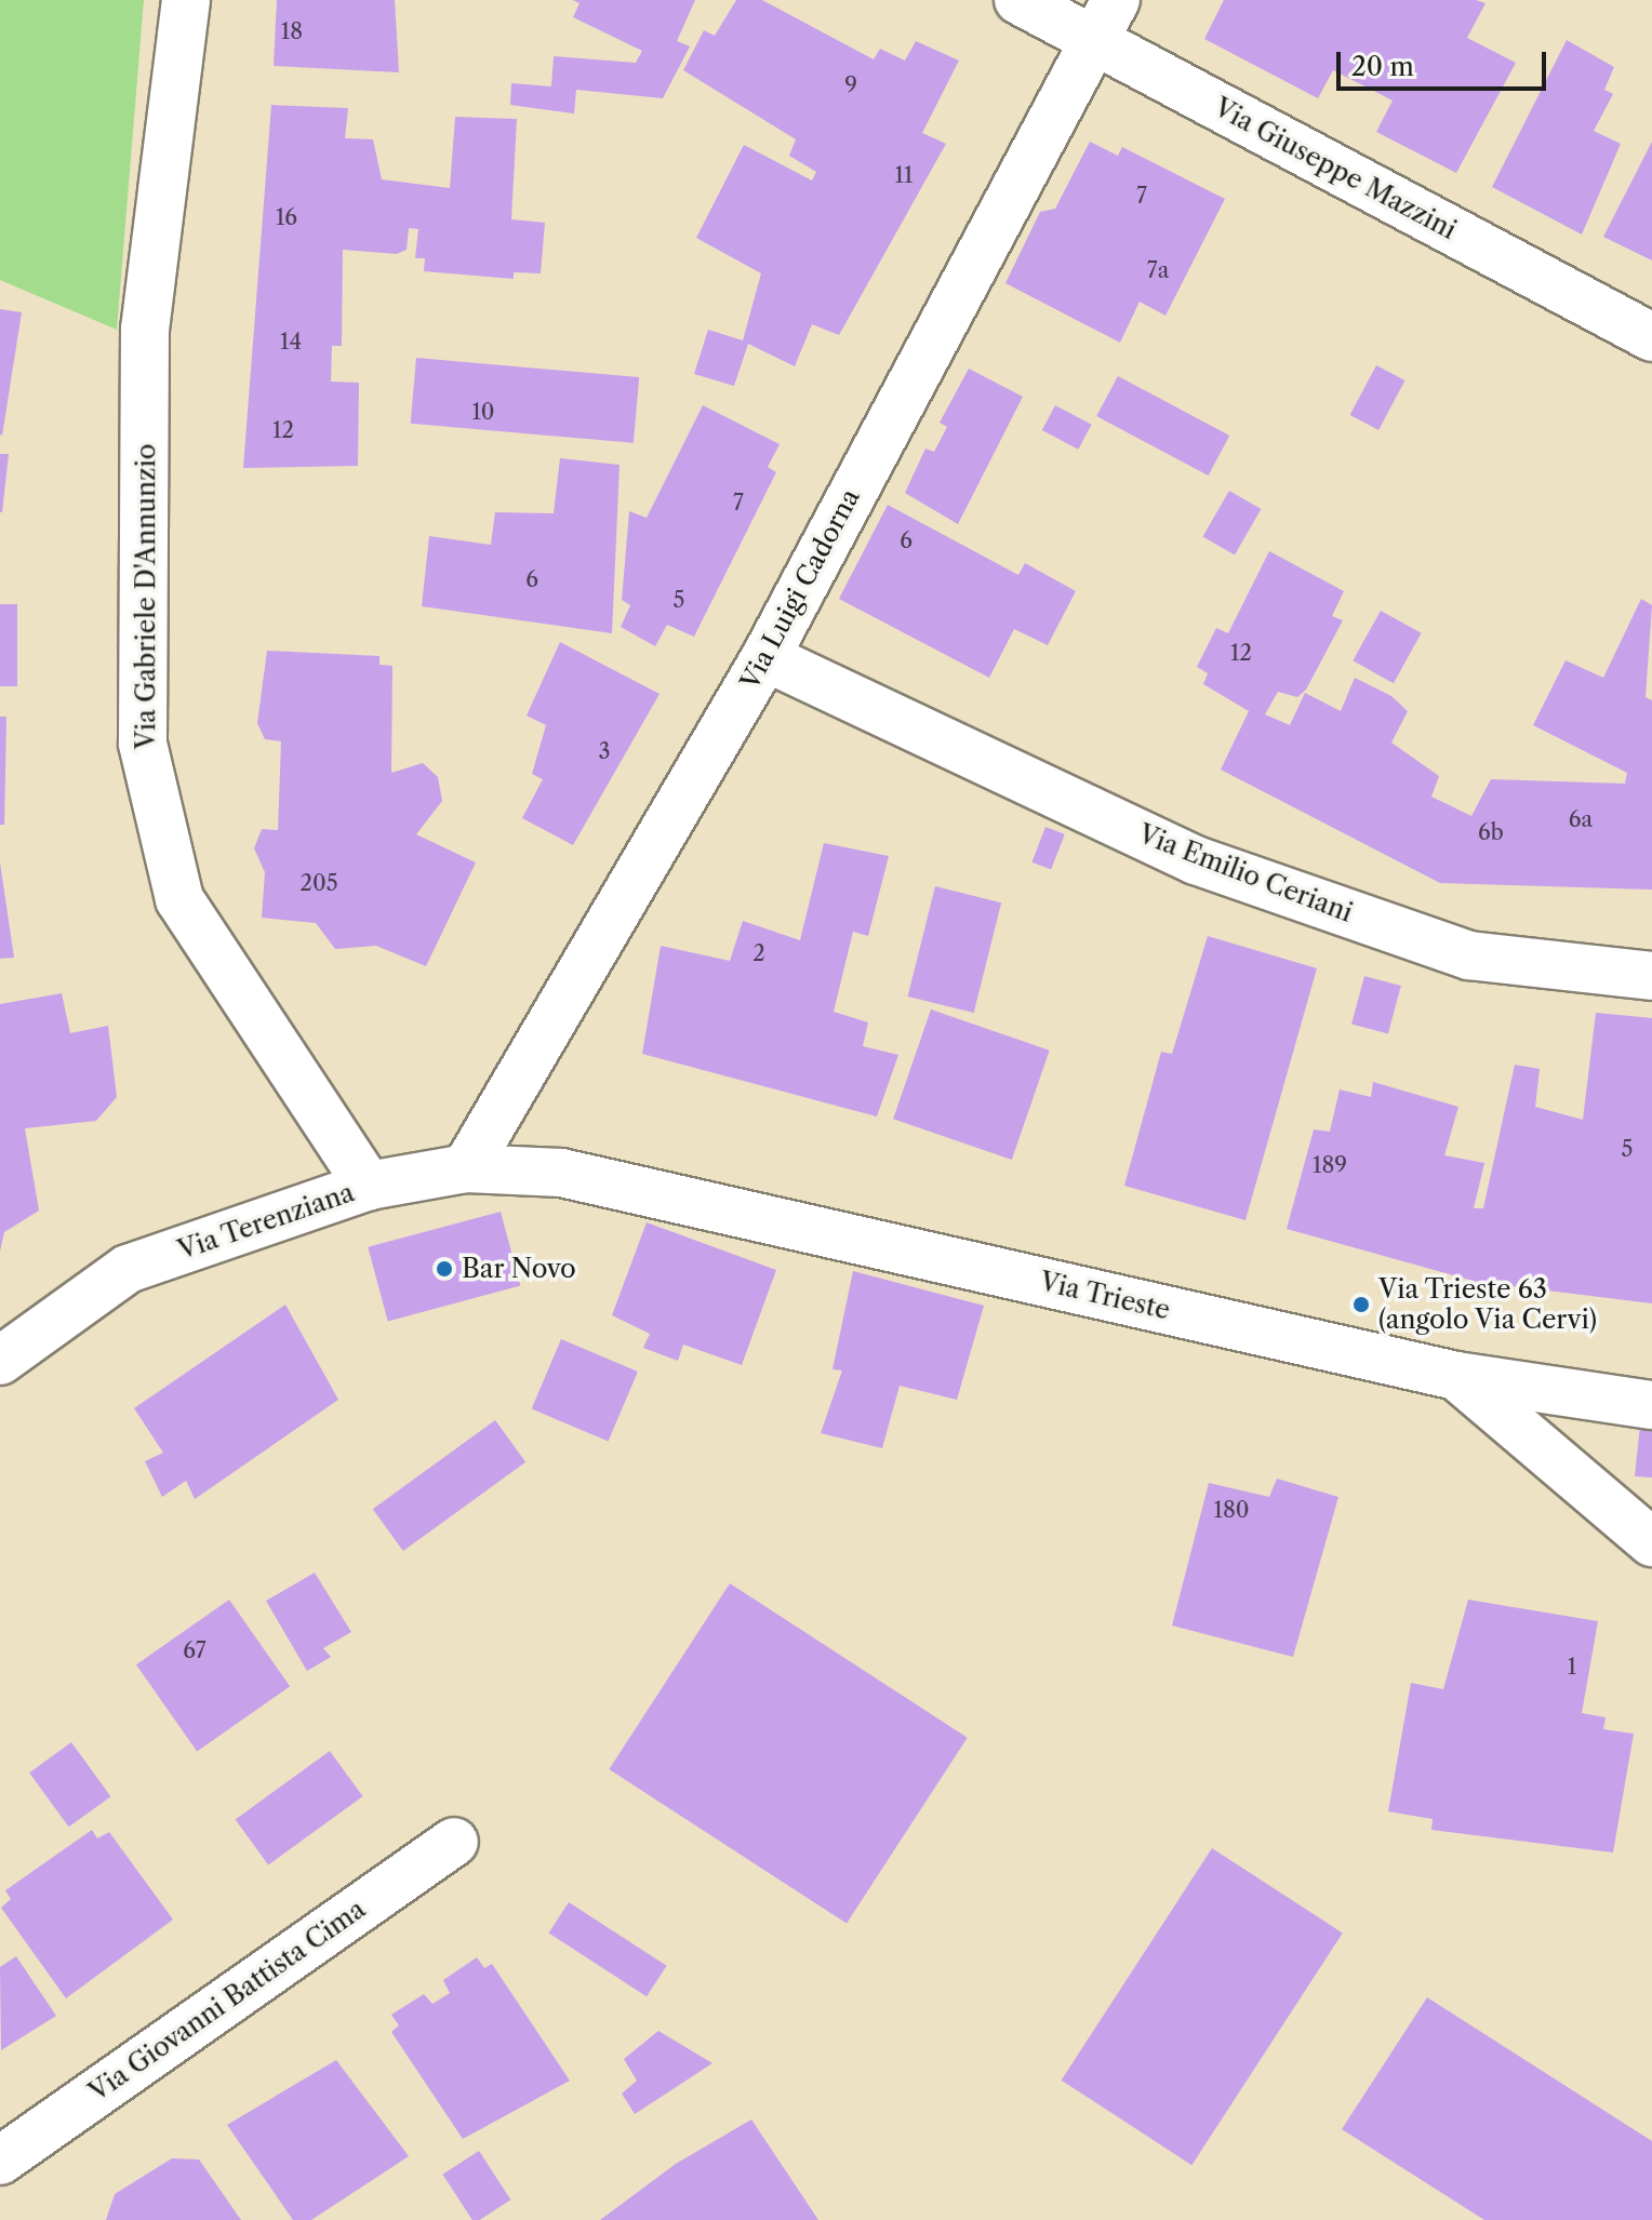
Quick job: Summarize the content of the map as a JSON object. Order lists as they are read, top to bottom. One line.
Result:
{"streets":{"street":["Via Giuseppe Mazzini","Via Luigi Cadorna","Via Gabriele D'Annunzio","Via Emilio Ceriani","Via Terenziana","Via Trieste","Via Giovanni Battista Cima"]},"crossings":[["Via Giuseppe Mazzini","Via Luigi Cadorna"],["Via Luigi Cadorna","Via Emilio Ceriani"],["Via Luigi Cadorna","Via Terenziana"],["Via Gabriele D'Annunzio","Via Terenziana"],["Via Terenziana","Via Trieste"]],"places":["Bar Novo","Via Trieste 63 (angolo Via Cervi)"],"house_numbers":["18","9","11","7","16","7a","14","10","12","7","6","6","5","12","3","6a","6b","205","2","5","189","180","67","1"],"scale_bar":"20 m"}
